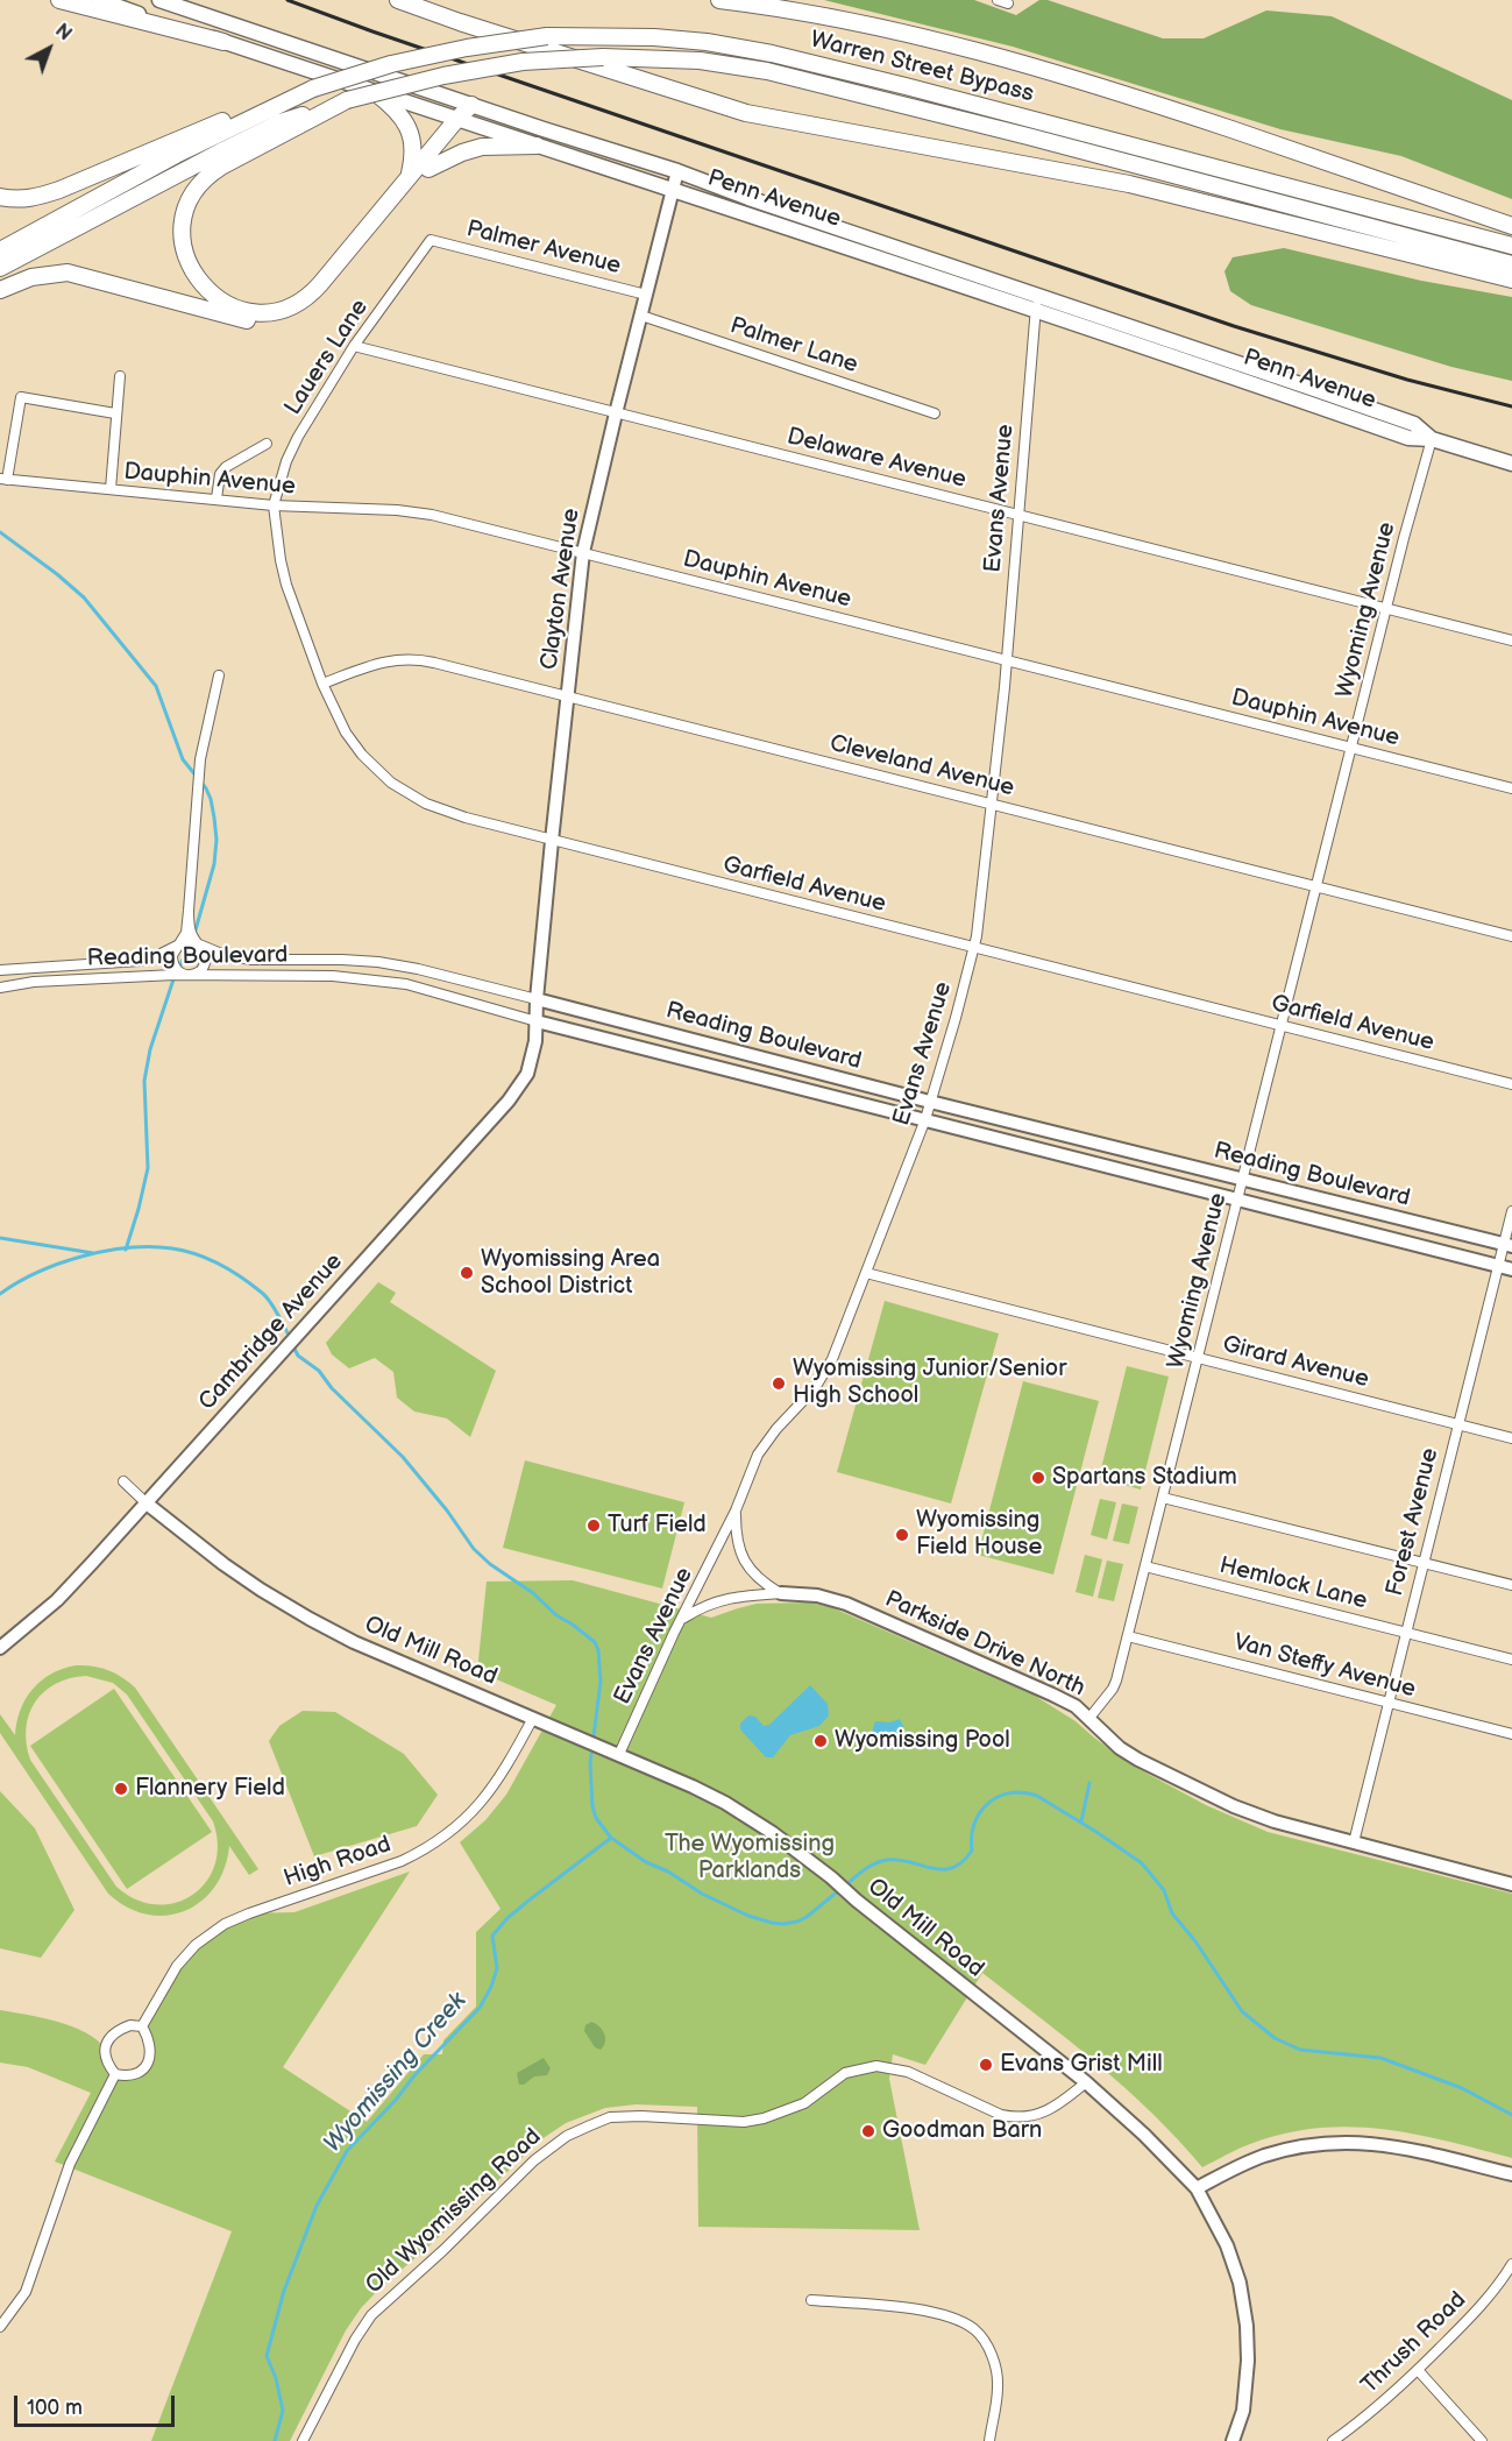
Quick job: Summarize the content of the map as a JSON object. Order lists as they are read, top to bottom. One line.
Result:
{"streets":{"highway":["Warren Street Bypass"],"main road":["Penn Avenue"],"street":["Palmer Avenue","Palmer Lane","Lauers Lane","Delaware Avenue","Dauphin Avenue","Evans Avenue","Clayton Avenue","Wyoming Avenue","Cleveland Avenue","Garfield Avenue","Reading Boulevard","Cambridge Avenue","Girard Avenue","Forest Avenue","Hemlock Lane","Parkside Drive North","Old Mill Road","Van Steffy Avenue","High Road","Old Wyomissing Road","Thrush Road"]},"crossings":[["Penn Avenue","Evans Avenue"],["Penn Avenue","Clayton Avenue"],["Penn Avenue","Wyoming Avenue"],["Palmer Avenue","Lauers Lane"],["Palmer Avenue","Clayton Avenue"],["Palmer Lane","Clayton Avenue"],["Lauers Lane","Delaware Avenue"],["Lauers Lane","Dauphin Avenue"],["Lauers Lane","Garfield Avenue"],["Delaware Avenue","Evans Avenue"],["Delaware Avenue","Clayton Avenue"],["Delaware Avenue","Wyoming Avenue"],["Dauphin Avenue","Evans Avenue"],["Dauphin Avenue","Clayton Avenue"],["Dauphin Avenue","Wyoming Avenue"],["Dauphin Avenue","Garfield Avenue"],["Evans Avenue","Cleveland Avenue"],["Evans Avenue","Garfield Avenue"],["Evans Avenue","Reading Boulevard"],["Evans Avenue","Girard Avenue"],["Evans Avenue","Parkside Drive North"],["Evans Avenue","Old Mill Road"],["Clayton Avenue","Cleveland Avenue"],["Clayton Avenue","Garfield Avenue"],["Clayton Avenue","Reading Boulevard"],["Clayton Avenue","Cambridge Avenue"],["Wyoming Avenue","Cleveland Avenue"],["Wyoming Avenue","Garfield Avenue"],["Wyoming Avenue","Reading Boulevard"],["Wyoming Avenue","Girard Avenue"],["Wyoming Avenue","Hemlock Lane"],["Wyoming Avenue","Parkside Drive North"],["Wyoming Avenue","Van Steffy Avenue"],["Cleveland Avenue","Garfield Avenue"],["Reading Boulevard","Cambridge Avenue"],["Reading Boulevard","Forest Avenue"],["Cambridge Avenue","Old Mill Road"],["Girard Avenue","Forest Avenue"],["Forest Avenue","Hemlock Lane"],["Forest Avenue","Parkside Drive North"],["Forest Avenue","Van Steffy Avenue"],["Old Mill Road","High Road"],["Old Mill Road","Old Wyomissing Road"]],"water":["Wyomissing Creek"],"parks":["The Wyomissing Parklands"],"places":["Wyomissing Area School District","Wyomissing Junior/Senior High School","Spartans Stadium","Turf Field","Wyomissing Field House","Wyomissing Pool","Flannery Field","Evans Grist Mill","Goodman Barn"],"scale_bar":"100 m","north":"top right"}
